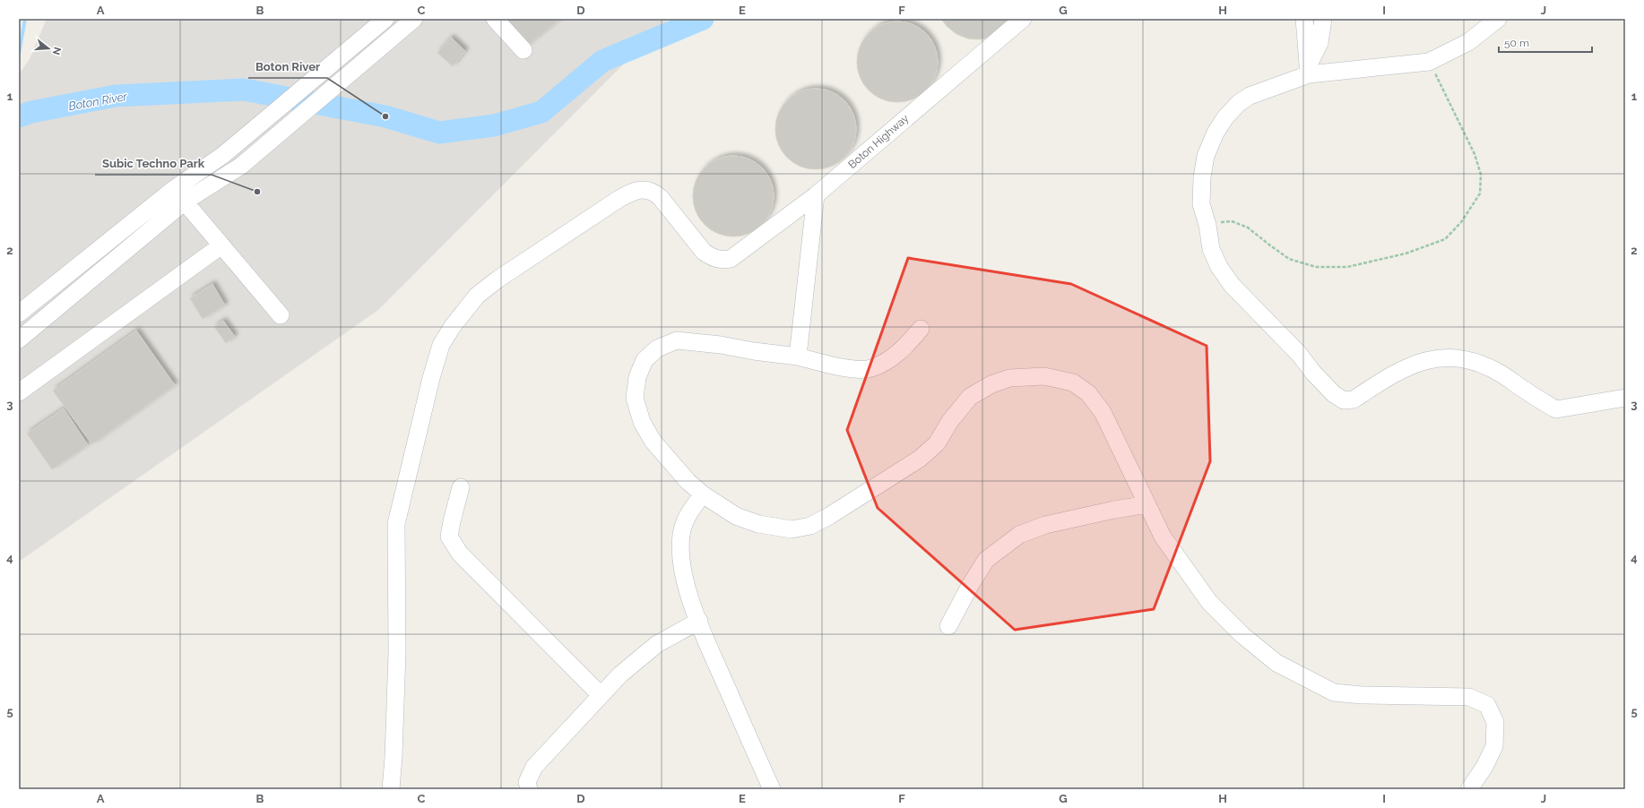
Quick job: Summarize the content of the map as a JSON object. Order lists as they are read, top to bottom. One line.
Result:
{"streets":{"street":["Boton Highway"]},"water":["Boton River"],"places":["Boton River","Subic Techno Park"],"scale_bar":"50 m","north":"right","grid":{"columns":["A","B","C","D","E","F","G","H","I","J"],"rows":["1","2","3","4","5"]}}
